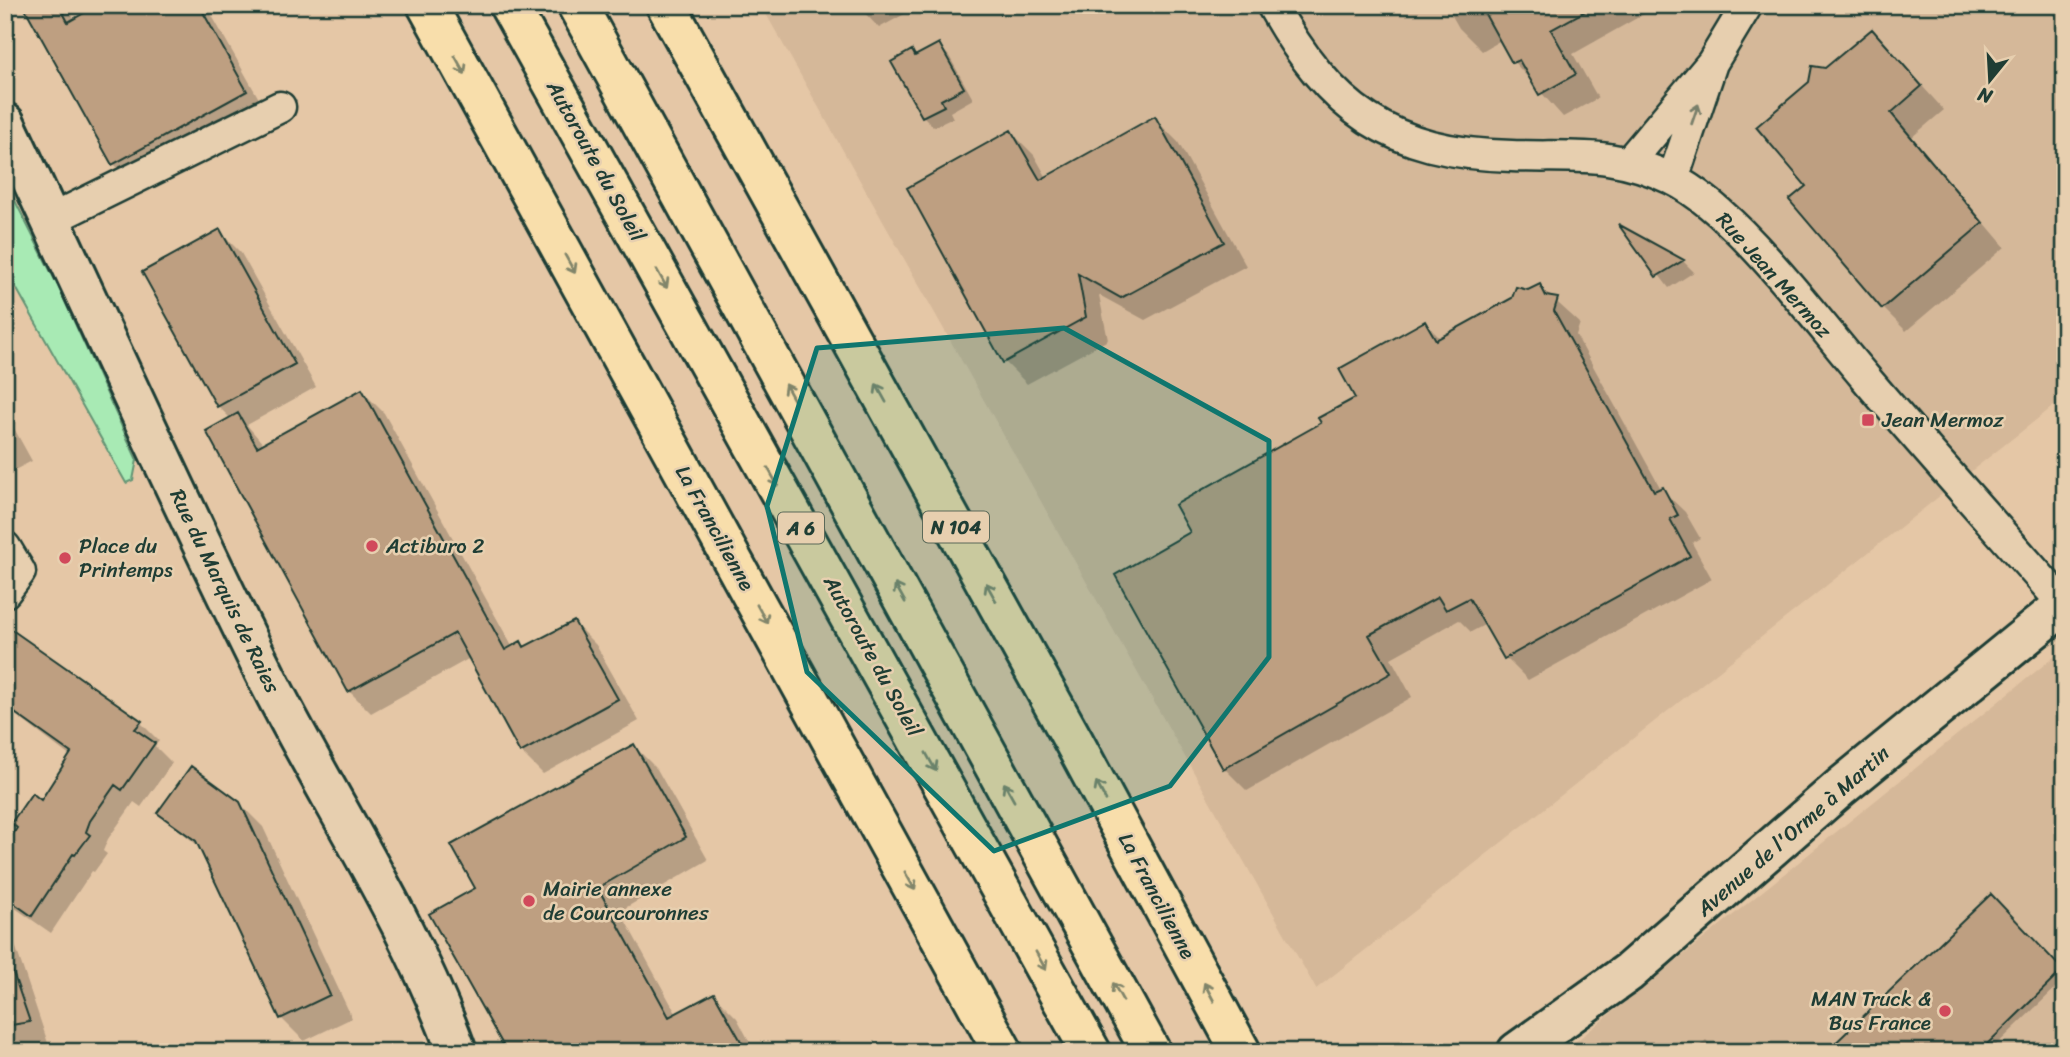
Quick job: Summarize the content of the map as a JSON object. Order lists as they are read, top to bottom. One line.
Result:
{"streets":{"highway":["Autoroute du Soleil","N 104","La Francilienne","A 6"],"main road":["Rue du Marquis de Raies","Avenue de l'Orme à Martin"],"street":["Rue Jean Mermoz"]},"crossings":[["Rue Jean Mermoz","Avenue de l'Orme à Martin"]],"places":{"transit":["Jean Mermoz"],"other":["Actiburo 2","Place du Printemps","Mairie annexe de Courcouronnes","MAN Truck & Bus France"]},"north":"bottom"}
